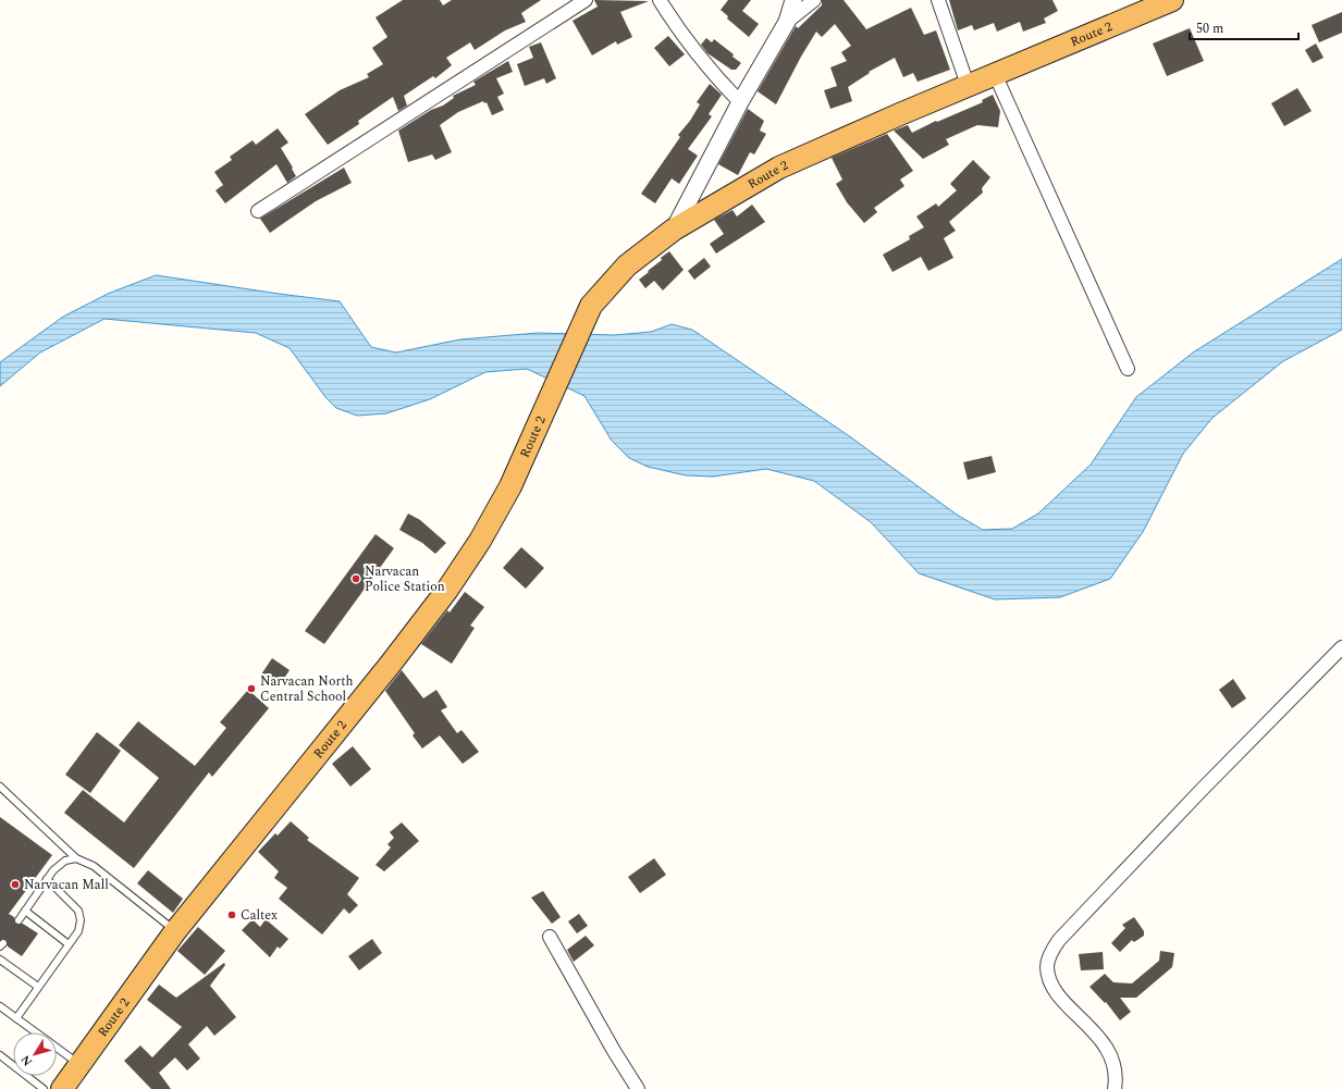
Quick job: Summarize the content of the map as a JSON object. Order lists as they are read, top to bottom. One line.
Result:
{"streets":{"highway":["Route 2"]},"places":["Narvacan Police Station","Narvacan North Central School","Narvacan Mall","Caltex"],"scale_bar":"50 m","north":"bottom left"}
